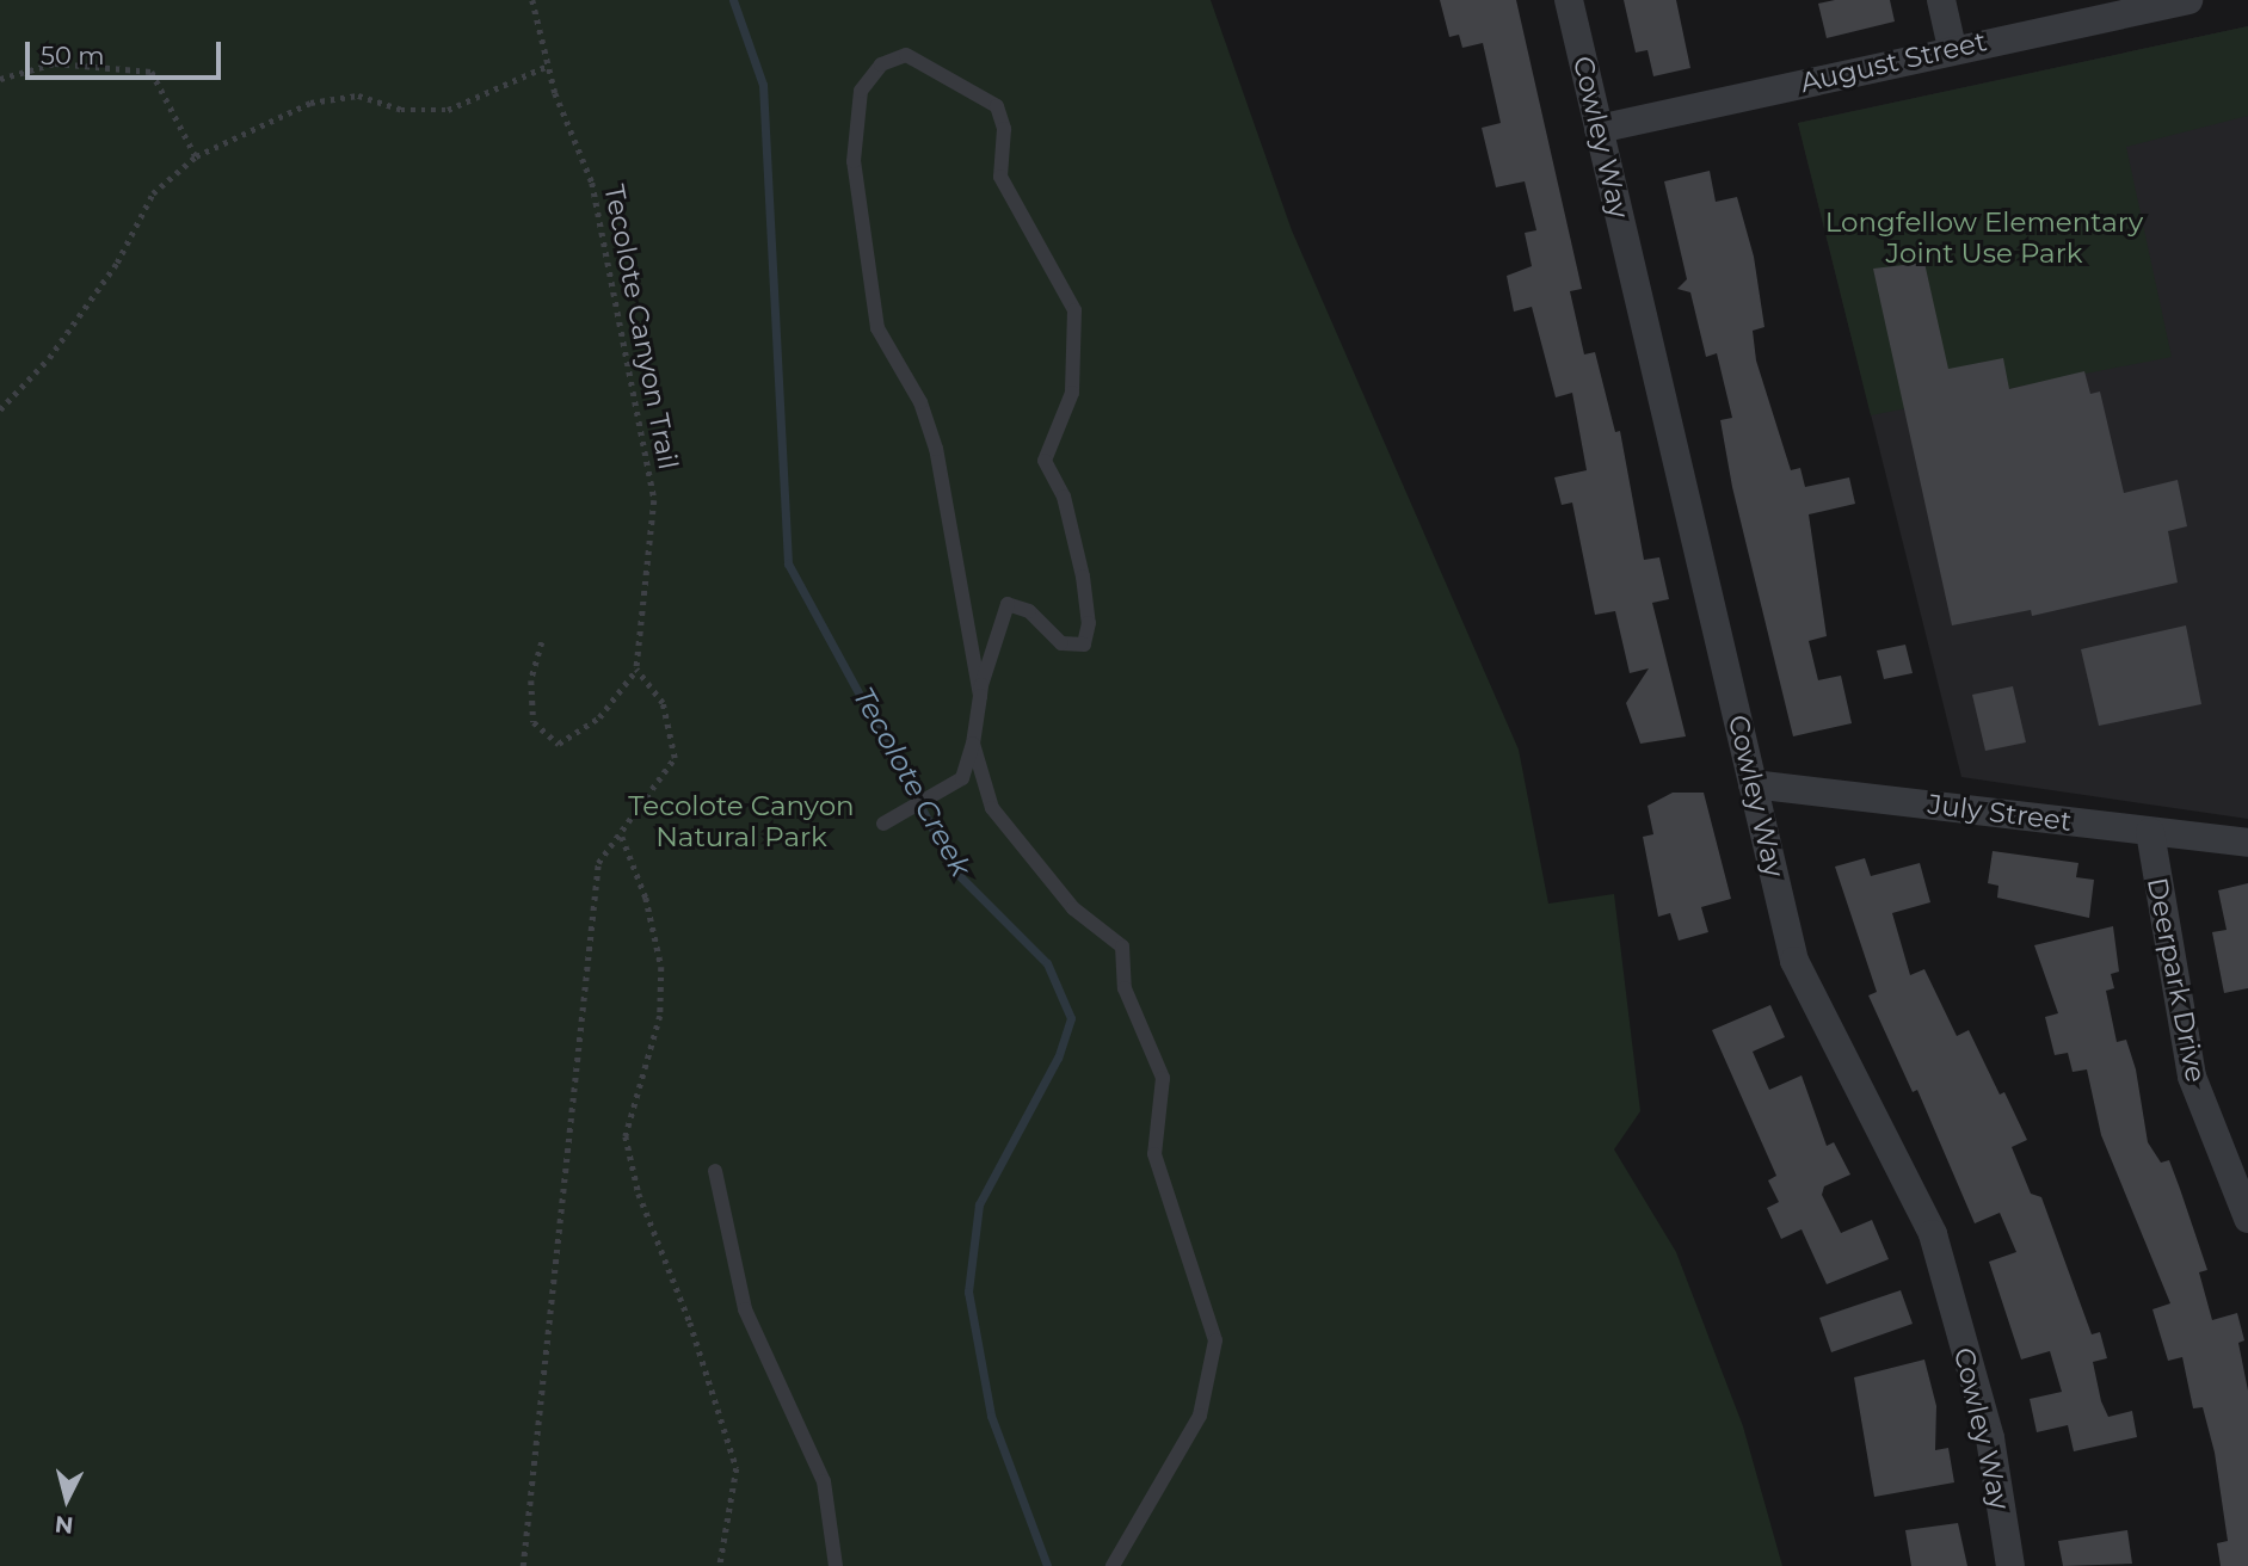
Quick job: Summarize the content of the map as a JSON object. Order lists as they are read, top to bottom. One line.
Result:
{"streets":{"street":["August Street","Cowley Way","July Street","Deerpark Drive"],"path":["Tecolote Canyon Trail"]},"crossings":[["August Street","Cowley Way"],["Cowley Way","July Street"],["July Street","Deerpark Drive"]],"water":["Tecolote Creek"],"parks":["Longfellow Elementary Joint Use Park","Tecolote Canyon Natural Park"],"scale_bar":"50 m","north":"bottom"}
